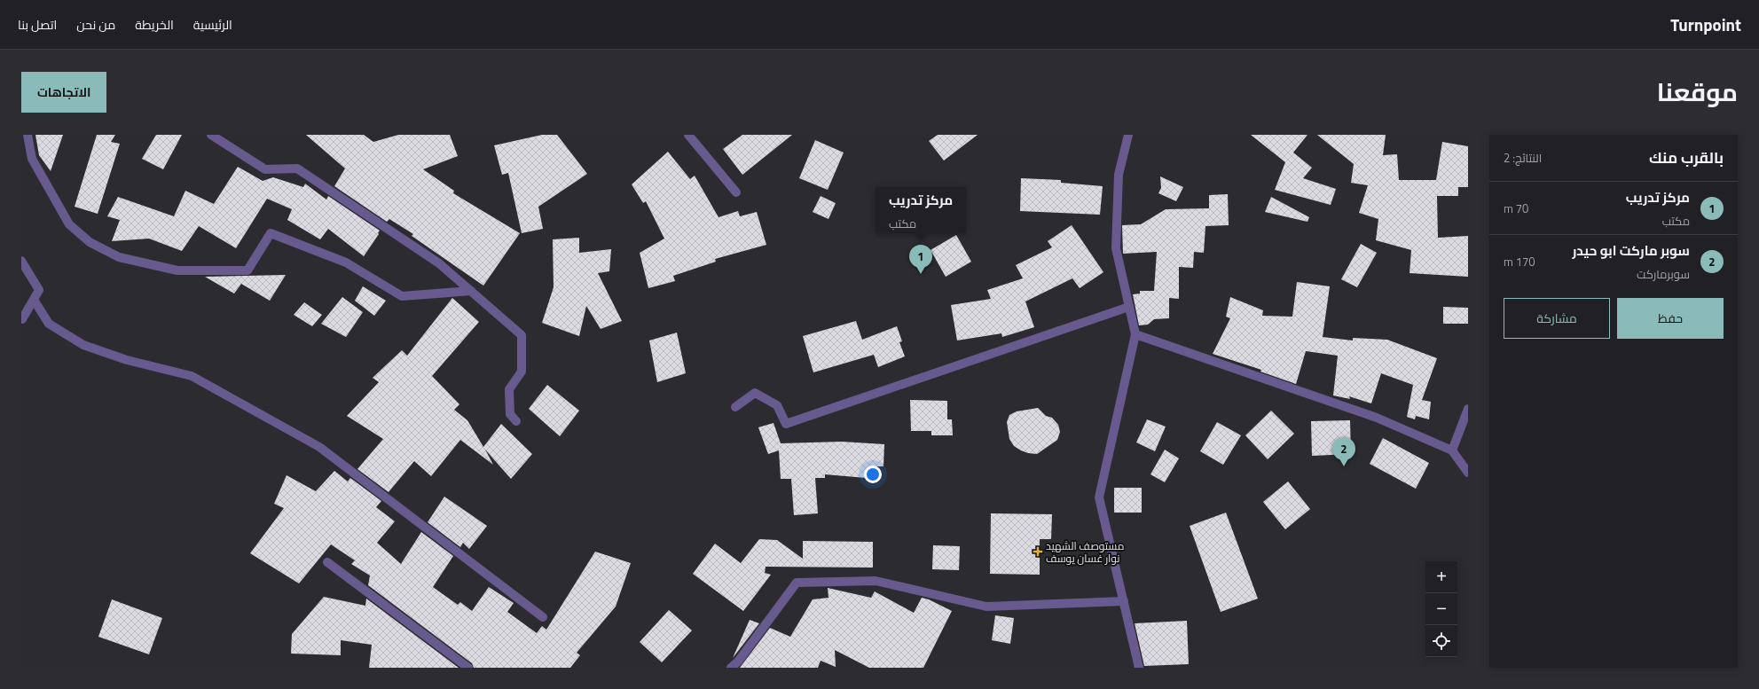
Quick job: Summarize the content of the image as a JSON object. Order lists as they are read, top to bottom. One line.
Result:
{"places":{"health":["مستوصف الشهيد نوار غسان يوسف"]},"page":{"header":"Turnpoint","nav":["الرئيسية","الخريطة","من نحن","اتصل بنا"],"title":"موقعنا","buttons":["الاتجاهات",["حفظ","مشاركة"]],"heading":["بالقرب منك","النتائج: 2"],"list":[{"mark":"1","name":"مركز تدريب","note":"مكتب","value":"70 m"},{"mark":"2","name":"سوبر ماركت ابو حيدر","note":"سوبرماركت","value":"170 m"}],"popup":["مركز تدريب","مكتب"],"pins":["1","2"],"map_buttons":["+","−"]}}
